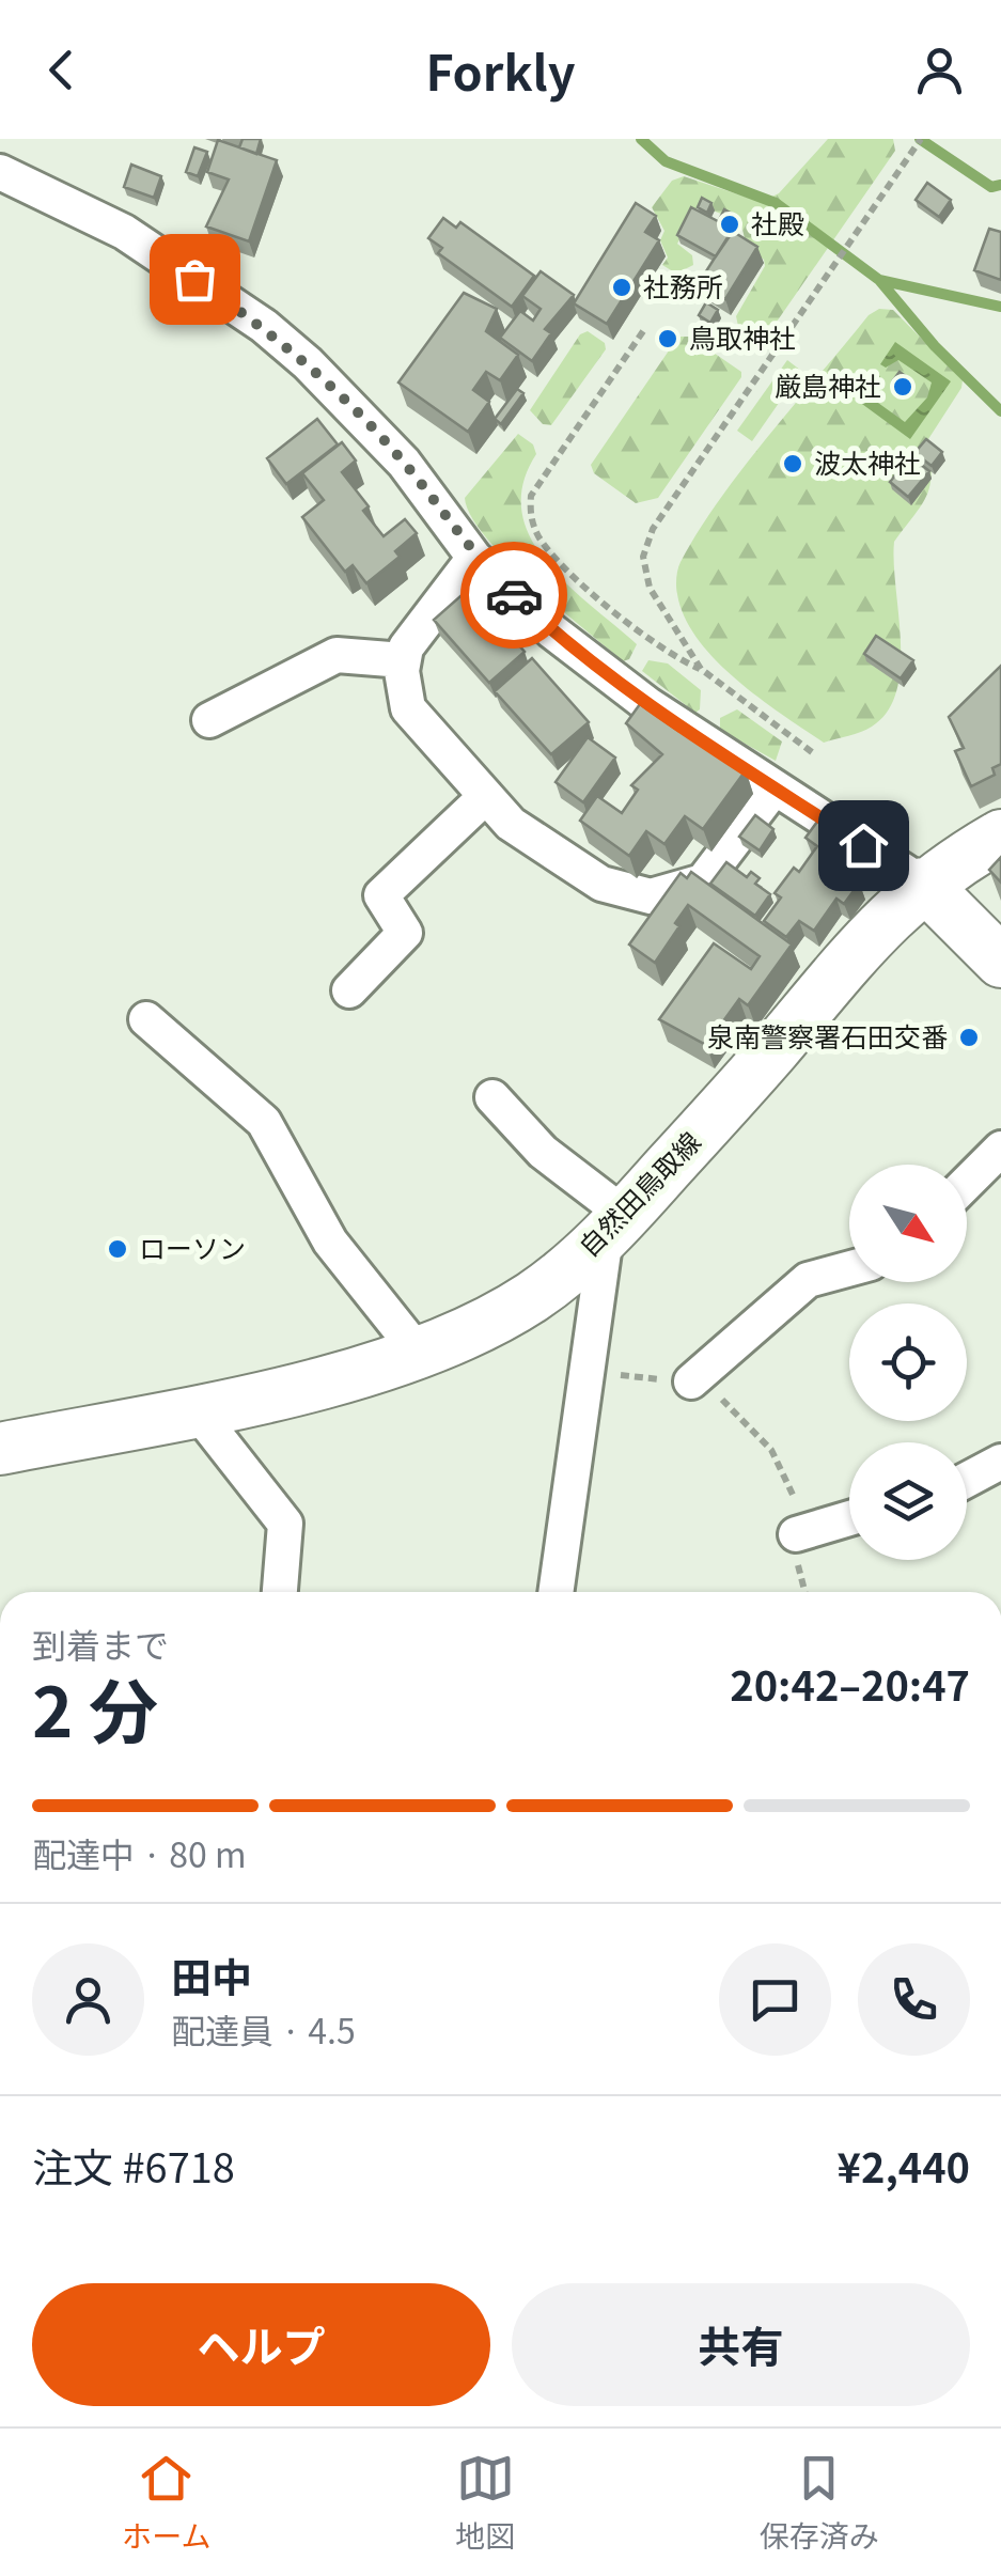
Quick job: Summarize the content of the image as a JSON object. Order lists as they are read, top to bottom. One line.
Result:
{"streets":{"main road":["自然田鳥取線"]},"places":["社殿","社務所","鳥取神社","厳島神社","波太神社","泉南警察署石田交番","ローソン"],"north":"bottom right","page":{"header":"Forkly","heading":["2 分","到着まで","20:42–20:47"],"panel":["田中","配達員 · 4.5","注文 #6718","¥2,440"],"bar":"配達中 · 80 m","buttons":["ヘルプ","共有"],"tabs":["ホーム","地図","保存済み"]}}
